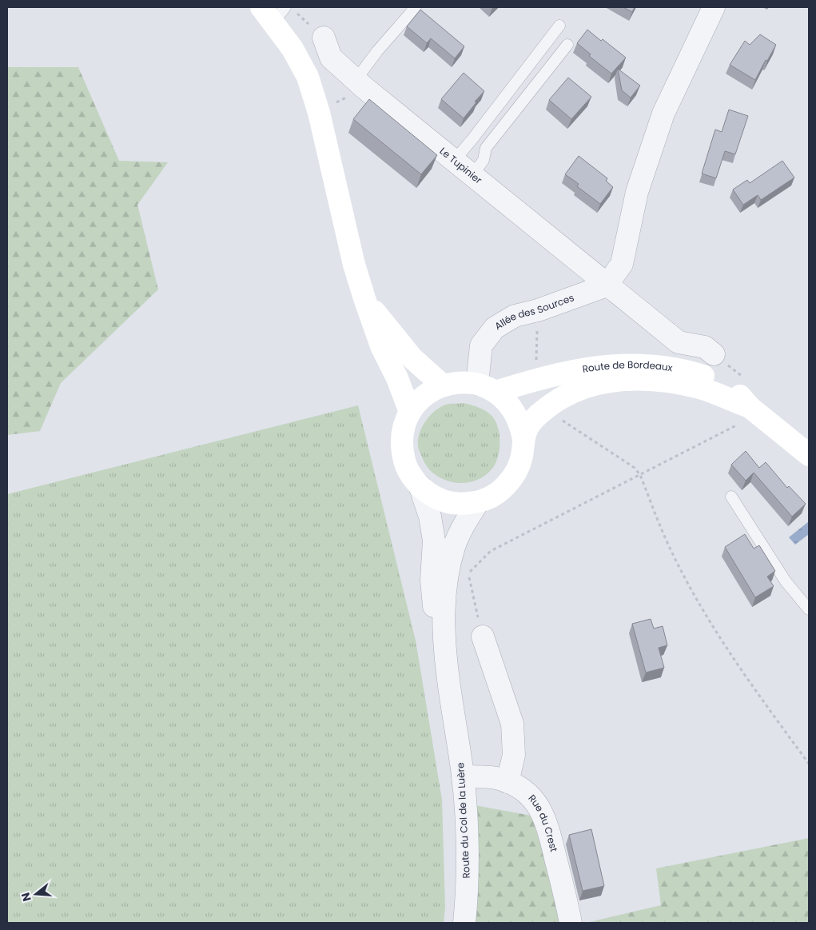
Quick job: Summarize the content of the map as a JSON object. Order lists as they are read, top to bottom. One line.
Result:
{"streets":{"main road":["Route de Bordeaux"],"street":["Le Tupinier","Allée des Sources","Route du Col de la Luère","Rue du Crest"]},"crossings":[["Le Tupinier","Allée des Sources"],["Allée des Sources","Route de Bordeaux"],["Allée des Sources","Route du Col de la Luère"],["Route de Bordeaux","Route du Col de la Luère"],["Route du Col de la Luère","Rue du Crest"]],"north":"left"}
